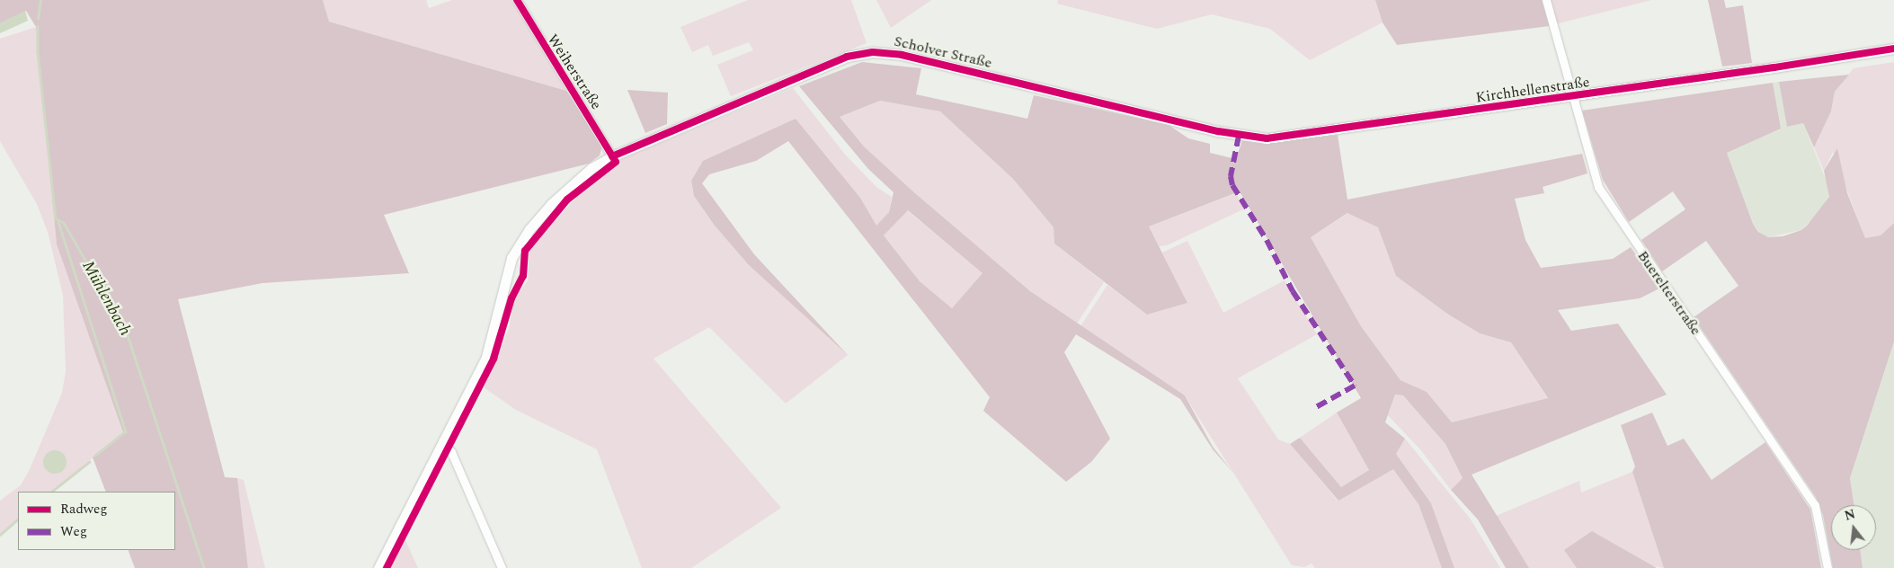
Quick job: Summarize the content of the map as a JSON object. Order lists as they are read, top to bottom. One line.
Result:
{"streets":{"street":["Scholver Straße","Weiherstraße","Kirchhellenstraße","Buerelterstraße"]},"crossings":[["Scholver Straße","Weiherstraße"],["Scholver Straße","Kirchhellenstraße"],["Kirchhellenstraße","Buerelterstraße"]],"water":["Mühlenbach"],"legend":["Radweg","Weg"],"north":"top"}
